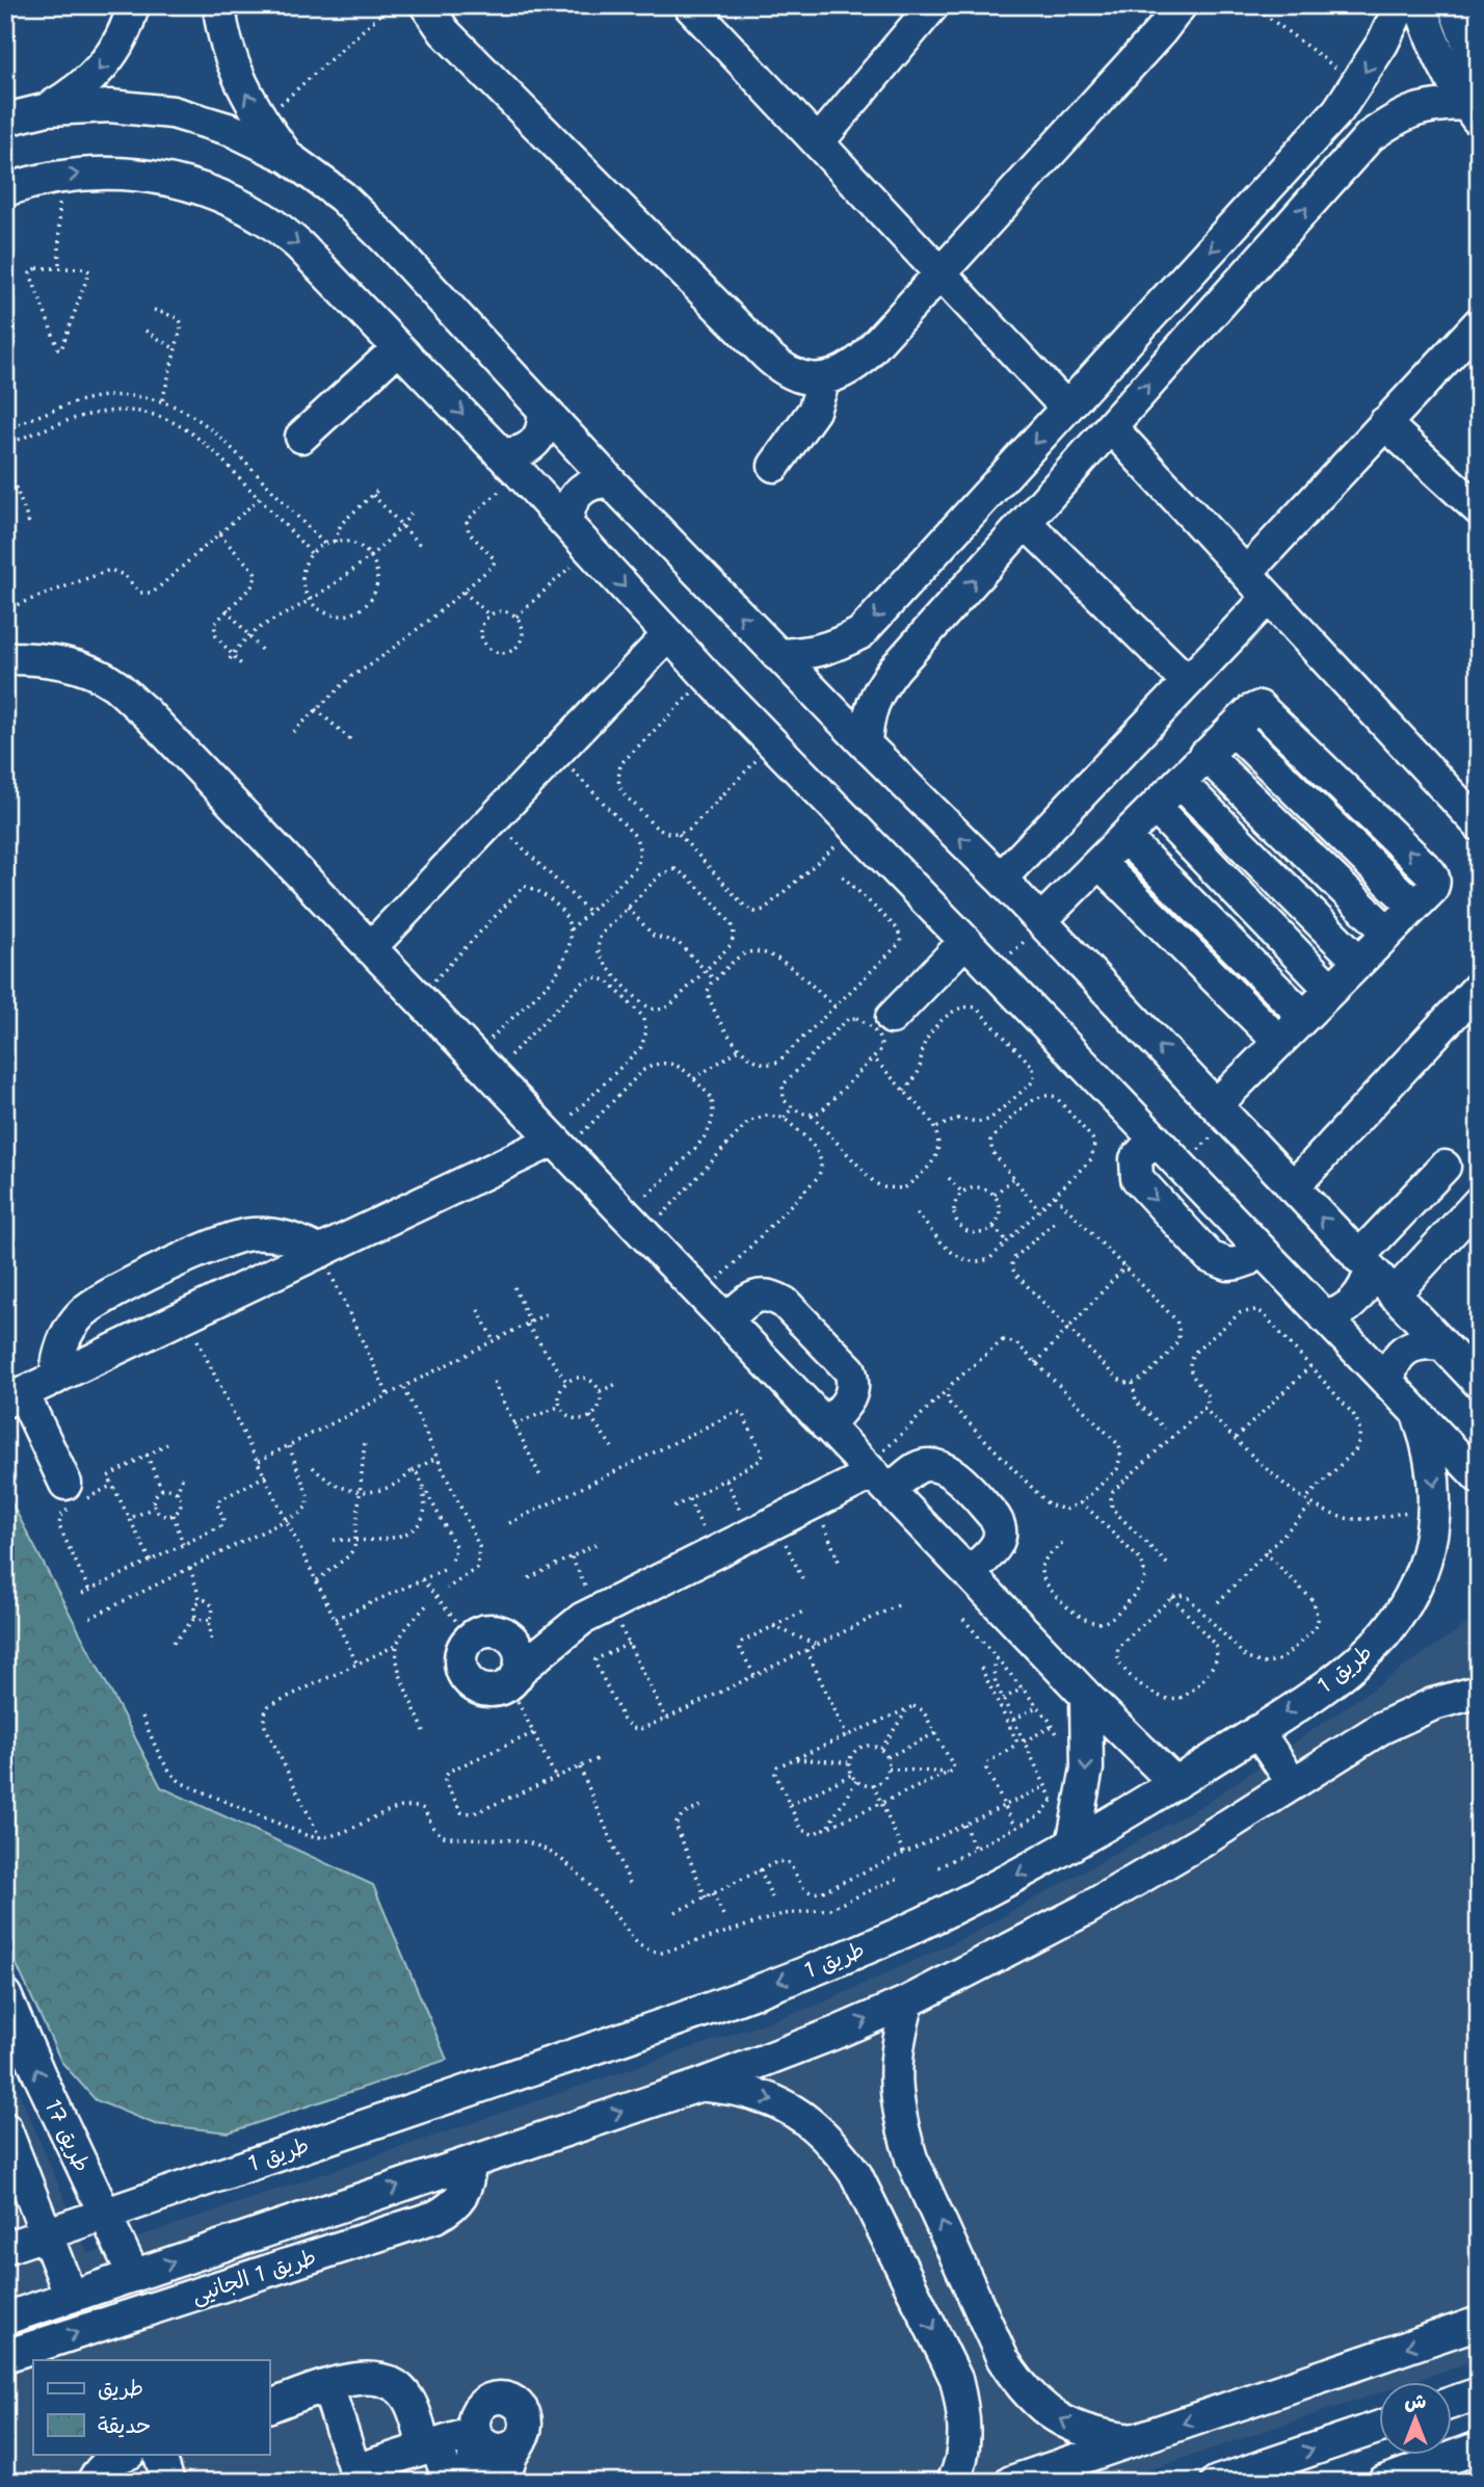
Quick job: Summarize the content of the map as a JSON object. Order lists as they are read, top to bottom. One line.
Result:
{"streets":{"street":["طريق 1","طريق 17","طريق 1 الجانيى"]},"crossings":[["طريق 1","طريق 17"]],"legend":["طريق","حديقة"],"north":"top"}
